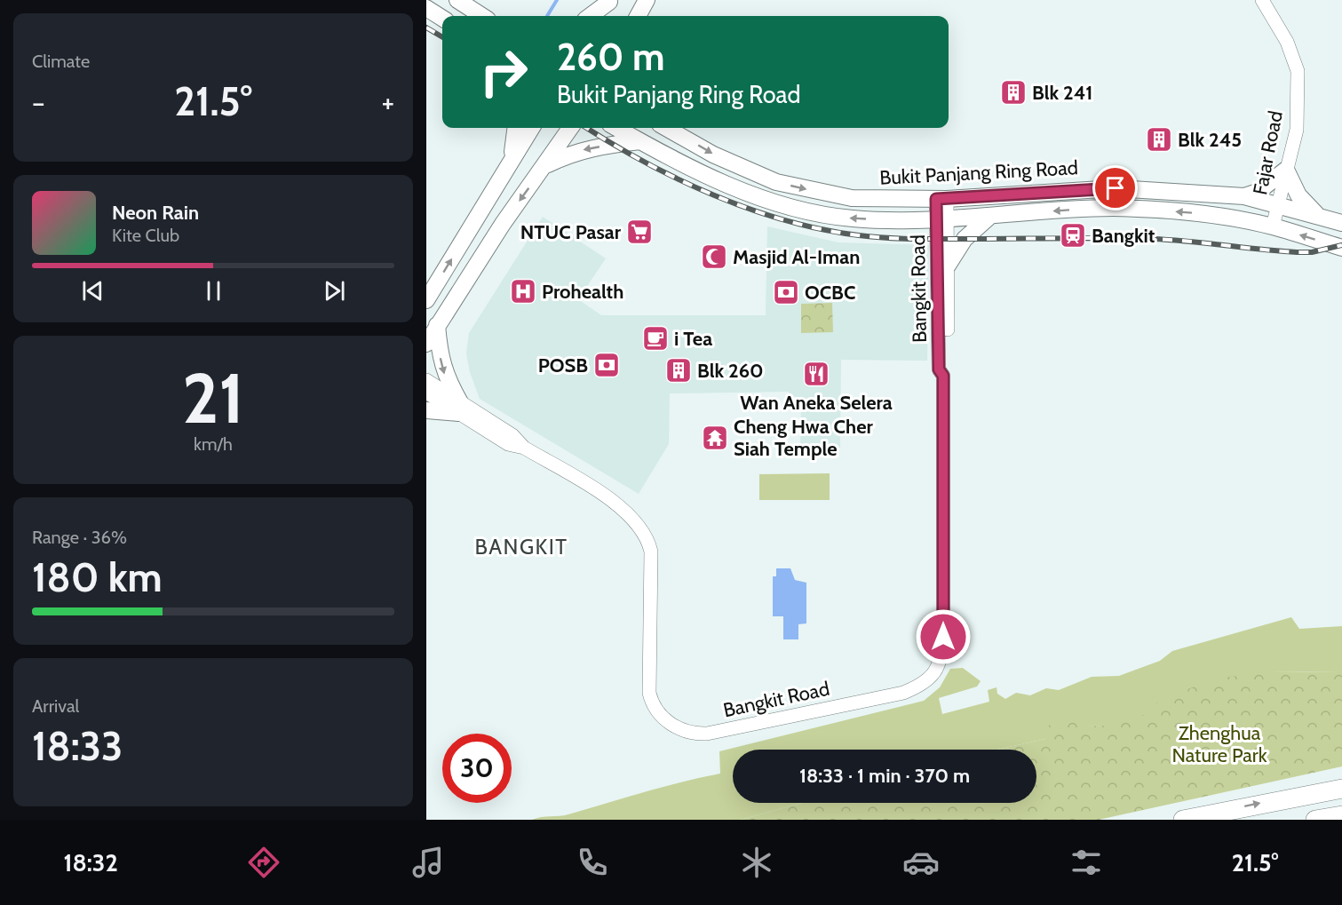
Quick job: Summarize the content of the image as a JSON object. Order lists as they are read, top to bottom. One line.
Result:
{"streets":{"main road":["Bukit Panjang Ring Road"],"street":["Fajar Road","Bangkit Road"]},"crossings":[["Fajar Road","Bukit Panjang Ring Road"],["Bukit Panjang Ring Road","Bangkit Road"]],"districts":["BANGKIT"],"parks":["Zhenghua Nature Park"],"places":{"building":["Blk 241","Blk 245","Blk 260"],"supermarket":["NTUC Pasar"],"station":["Bangkit"],"mosque":["Masjid Al-Iman"],"hospital":["Prohealth"],"bank":["OCBC","POSB"],"cafe":["i Tea"],"restaurant":["Wan Aneka Selera"],"temple":["Cheng Hwa Cher Siah Temple"]},"page":{"tile":["Climate",["21","km/h"],["Range · 36%","180 km"],["Arrival","18:33"]],"turn":["260 m","Bukit Panjang Ring Road"],"heat":["−","21.5°","+"],"song":["Neon Rain","Kite Club"],"limit":"30","trip":"18:33 · 1 min · 370 m","tabs":["18:32","21.5°"]}}
